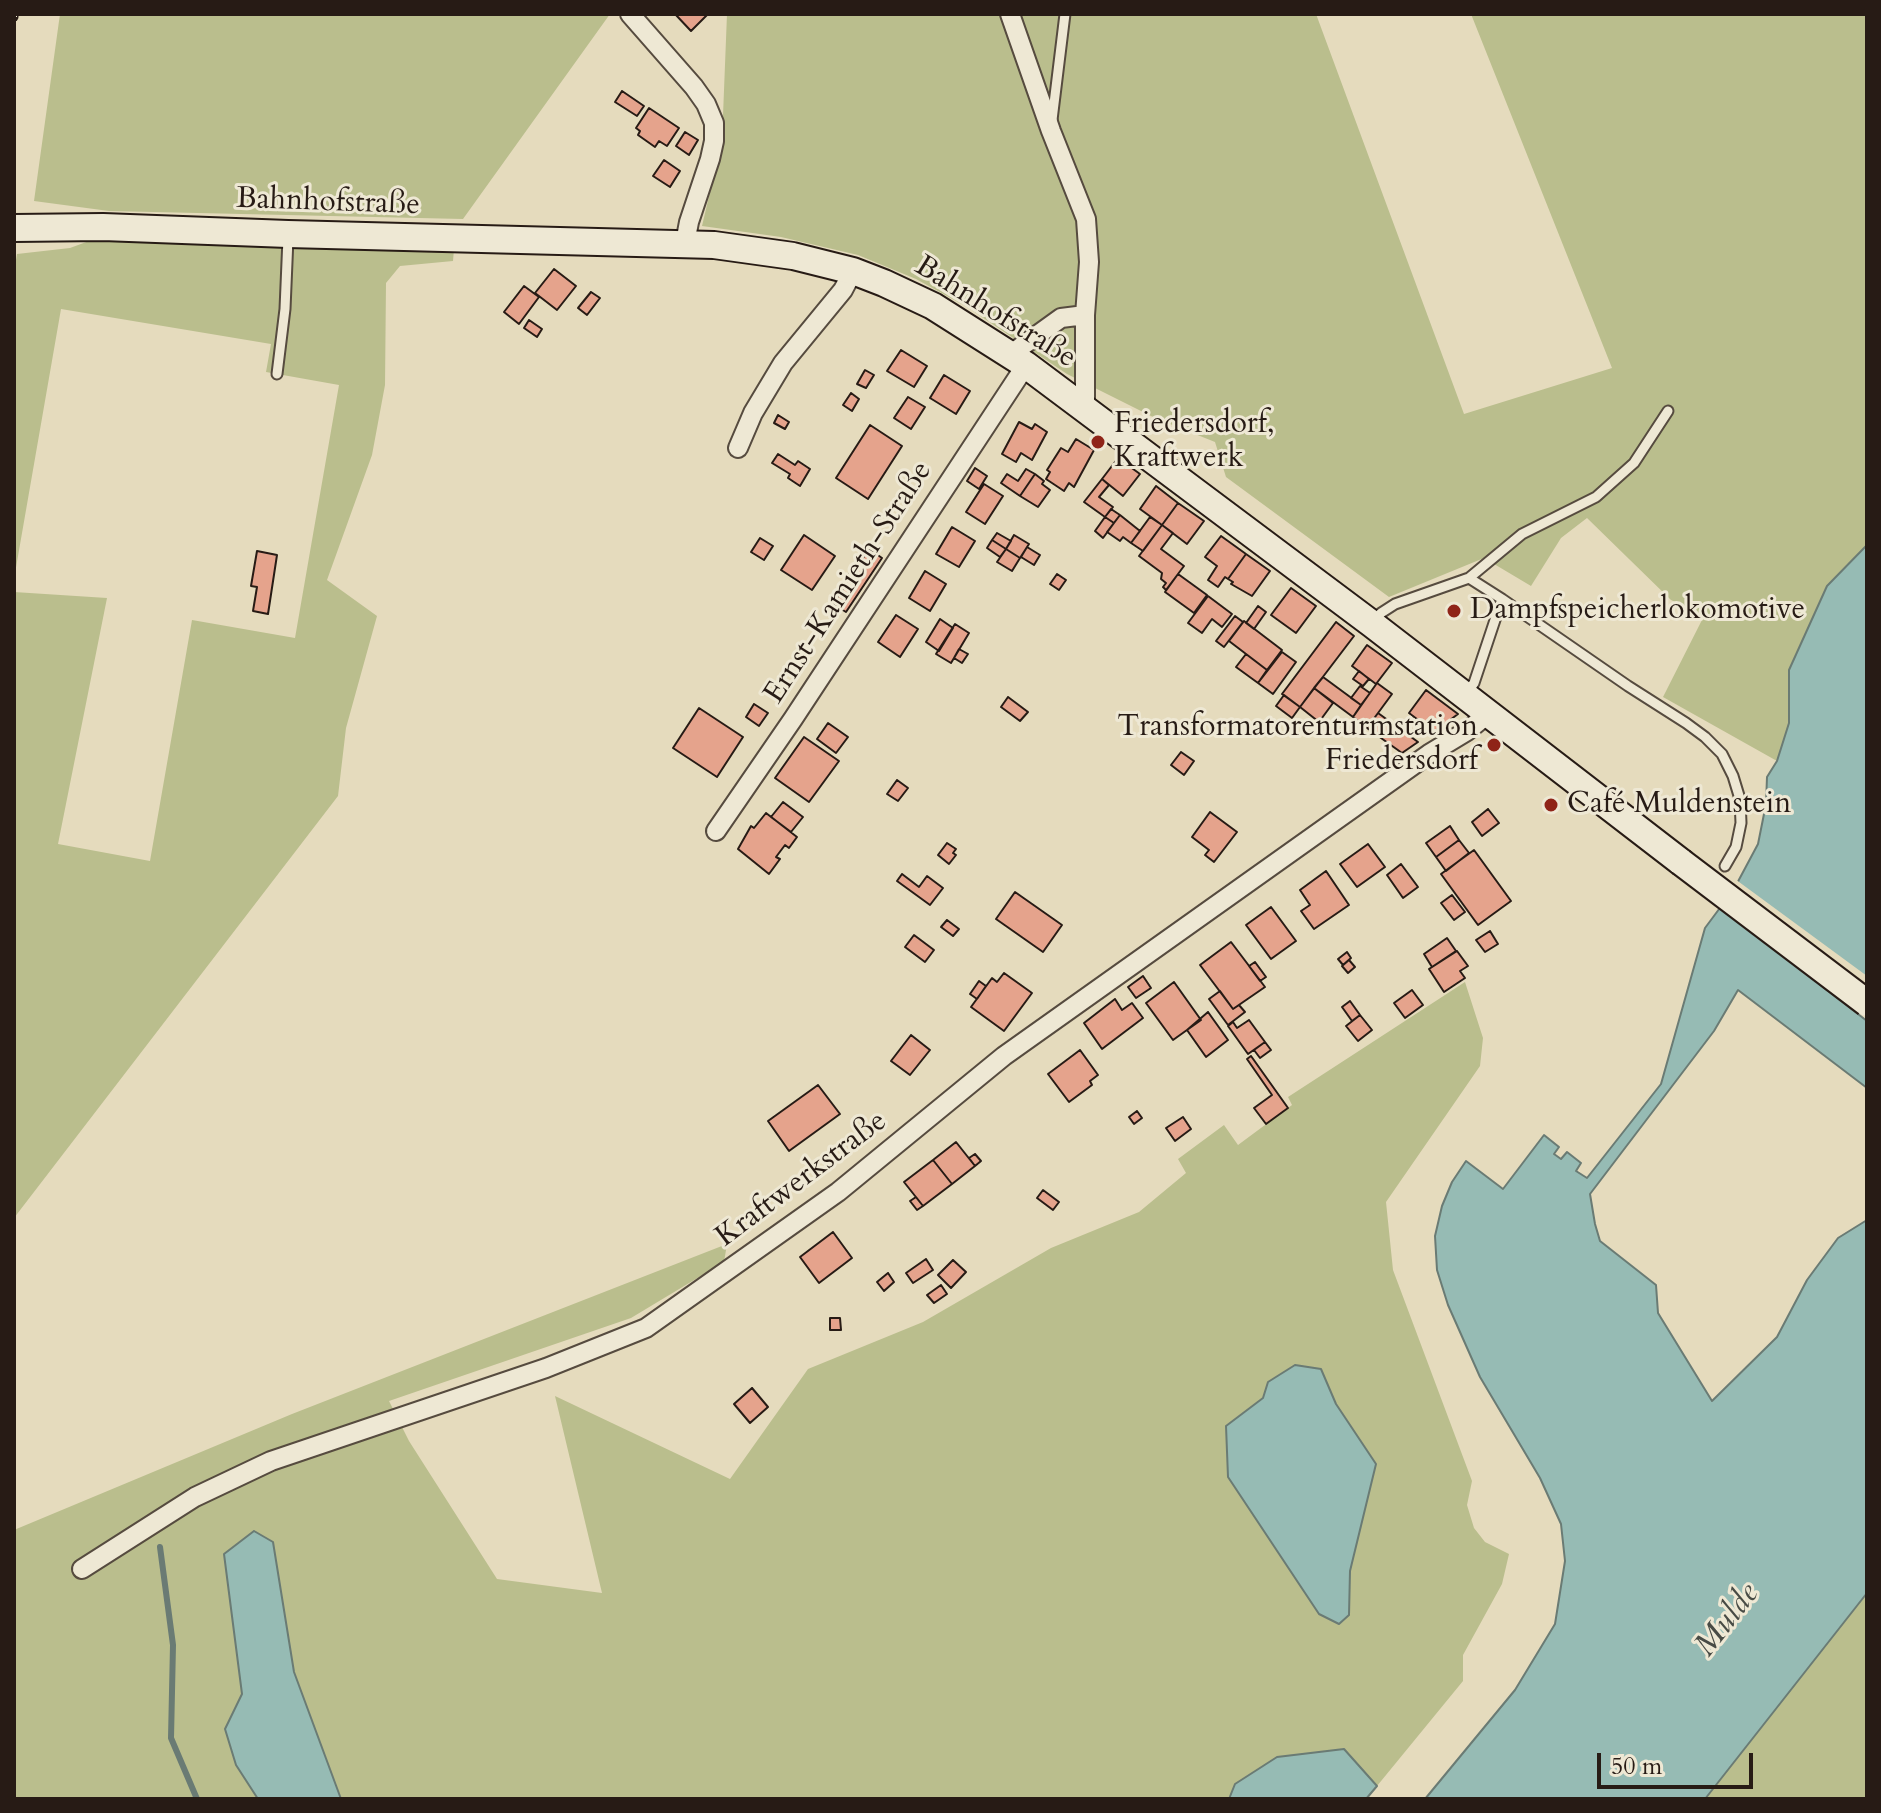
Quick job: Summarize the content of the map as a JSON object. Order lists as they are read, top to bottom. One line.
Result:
{"streets":{"main road":["Bahnhofstraße"],"street":["Ernst-Kamieth-Straße","Kraftwerkstraße"]},"crossings":[["Bahnhofstraße","Ernst-Kamieth-Straße"],["Bahnhofstraße","Kraftwerkstraße"]],"water":["Mulde"],"places":["Friedersdorf, Kraftwerk","Dampfspeicherlokomotive","Transformatorenturmstation Friedersdorf","Café Muldenstein"],"scale_bar":"50 m"}
